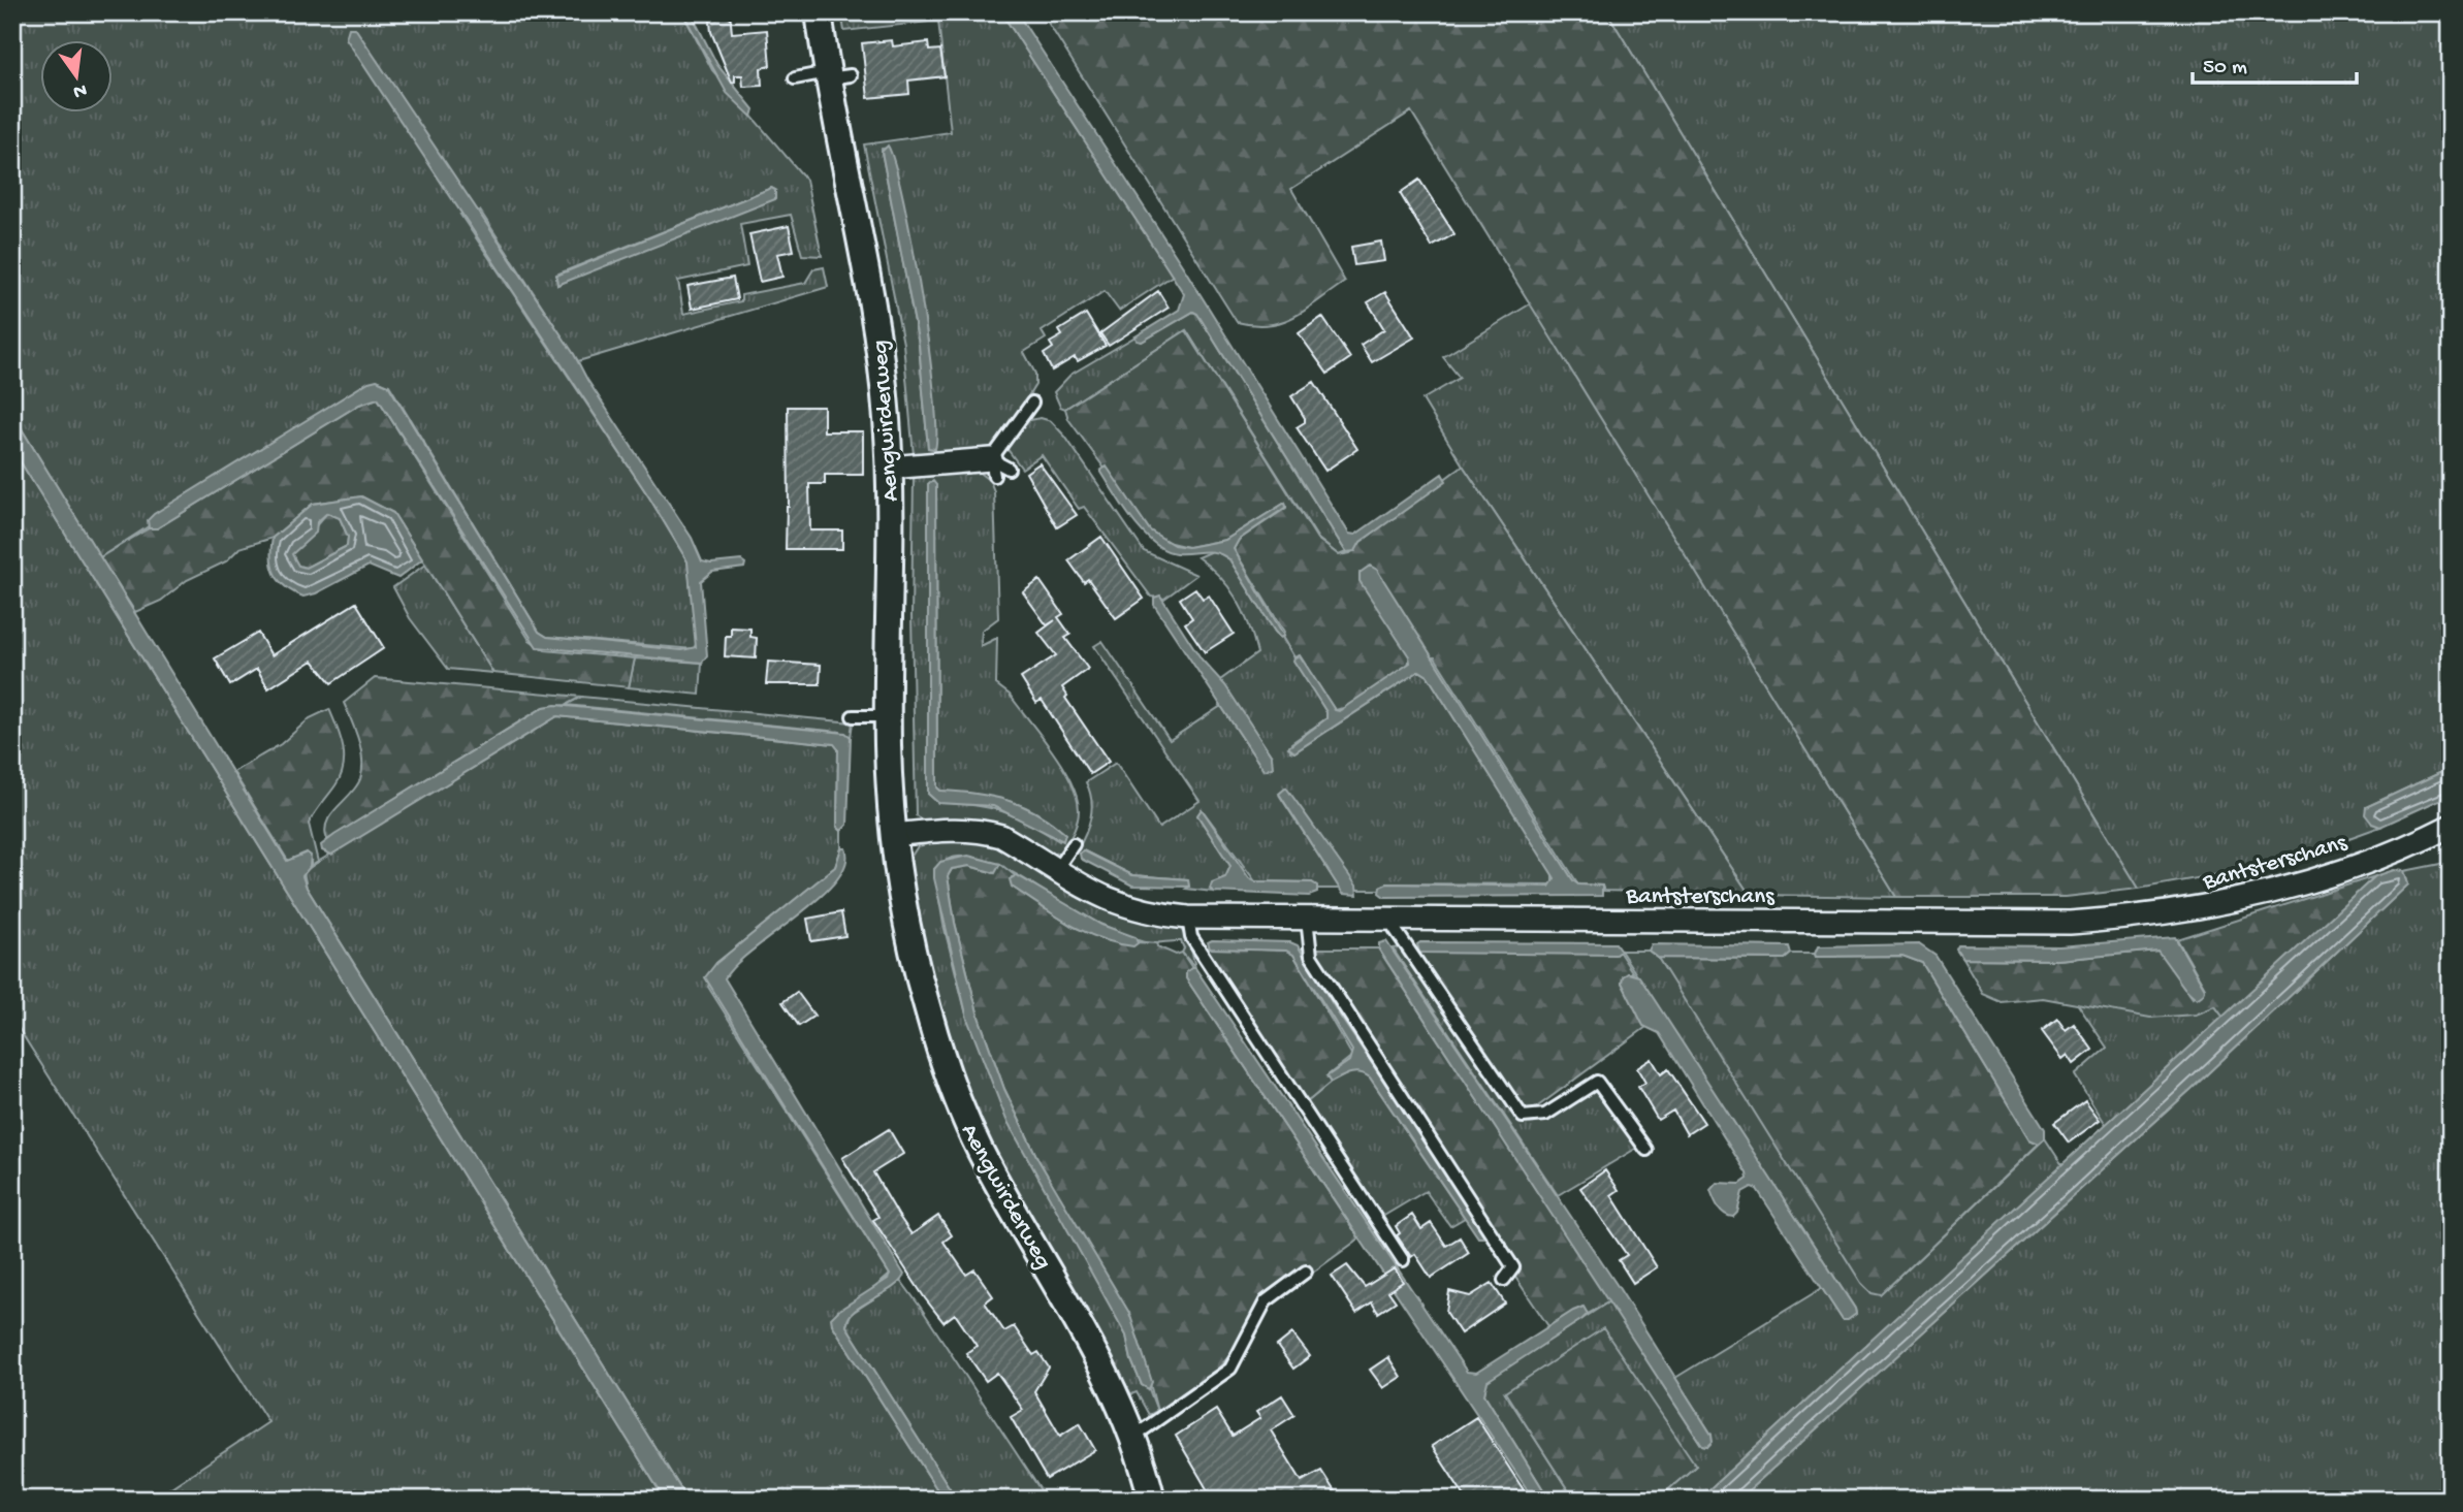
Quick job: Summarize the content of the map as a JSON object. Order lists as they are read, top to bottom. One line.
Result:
{"streets":{"street":["Aengwirderweg","Bantsterschans"]},"crossings":[["Aengwirderweg","Bantsterschans"]],"scale_bar":"50 m","north":"bottom"}
